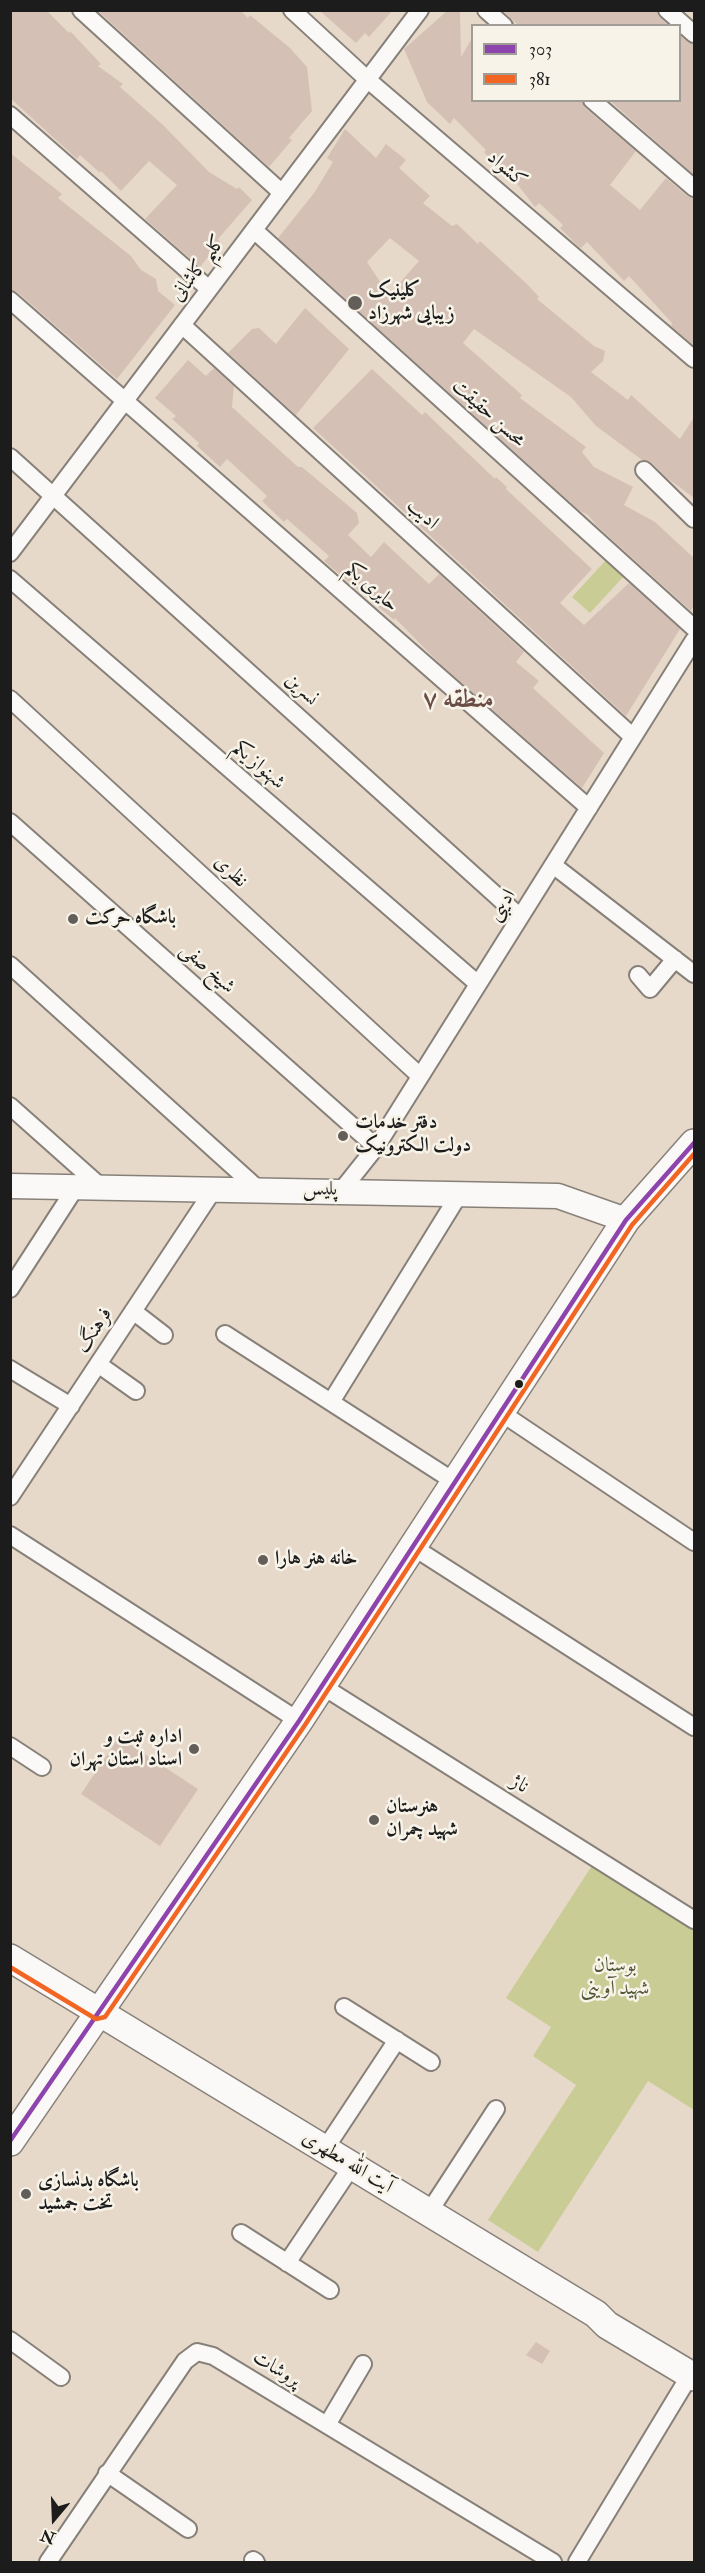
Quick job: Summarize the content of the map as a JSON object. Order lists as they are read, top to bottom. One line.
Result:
{"streets":{"main road":["پلیس","آیت الله مطهری"],"street":["کشواد","کلیم کاشانی","محسن حقیقت","ادیب","حایری یکم","نسرین","شهنواز یکم","نظری","ادیبی","شیخ صفی","فرهنگ","ناژ","پروشات"]},"crossings":[["کشواد","کلیم کاشانی"],["کلیم کاشانی","محسن حقیقت"],["کلیم کاشانی","ادیب"],["کلیم کاشانی","حایری یکم"],["کلیم کاشانی","نسرین"],["ادیب","ادیبی"],["حایری یکم","ادیبی"],["نسرین","ادیبی"],["شهنواز یکم","ادیبی"],["نظری","ادیبی"],["ادیبی","شیخ صفی"],["ادیبی","پلیس"],["پلیس","فرهنگ"]],"districts":["منطقه ۷"],"parks":["بوستان شهید آوینی"],"places":["کلینیک زیبایی شهرزاد","باشگاه حرکت","دفتر خدمات دولت الکترونیک","خانه هنر هارا","اداره ثبت و اسناد استان تهران","هنرستان شهید چمران","باشگاه بدنسازى تخت جمشيد"],"lines":["transit line 303","transit line 381"],"legend":["303","381"],"north":"bottom"}
